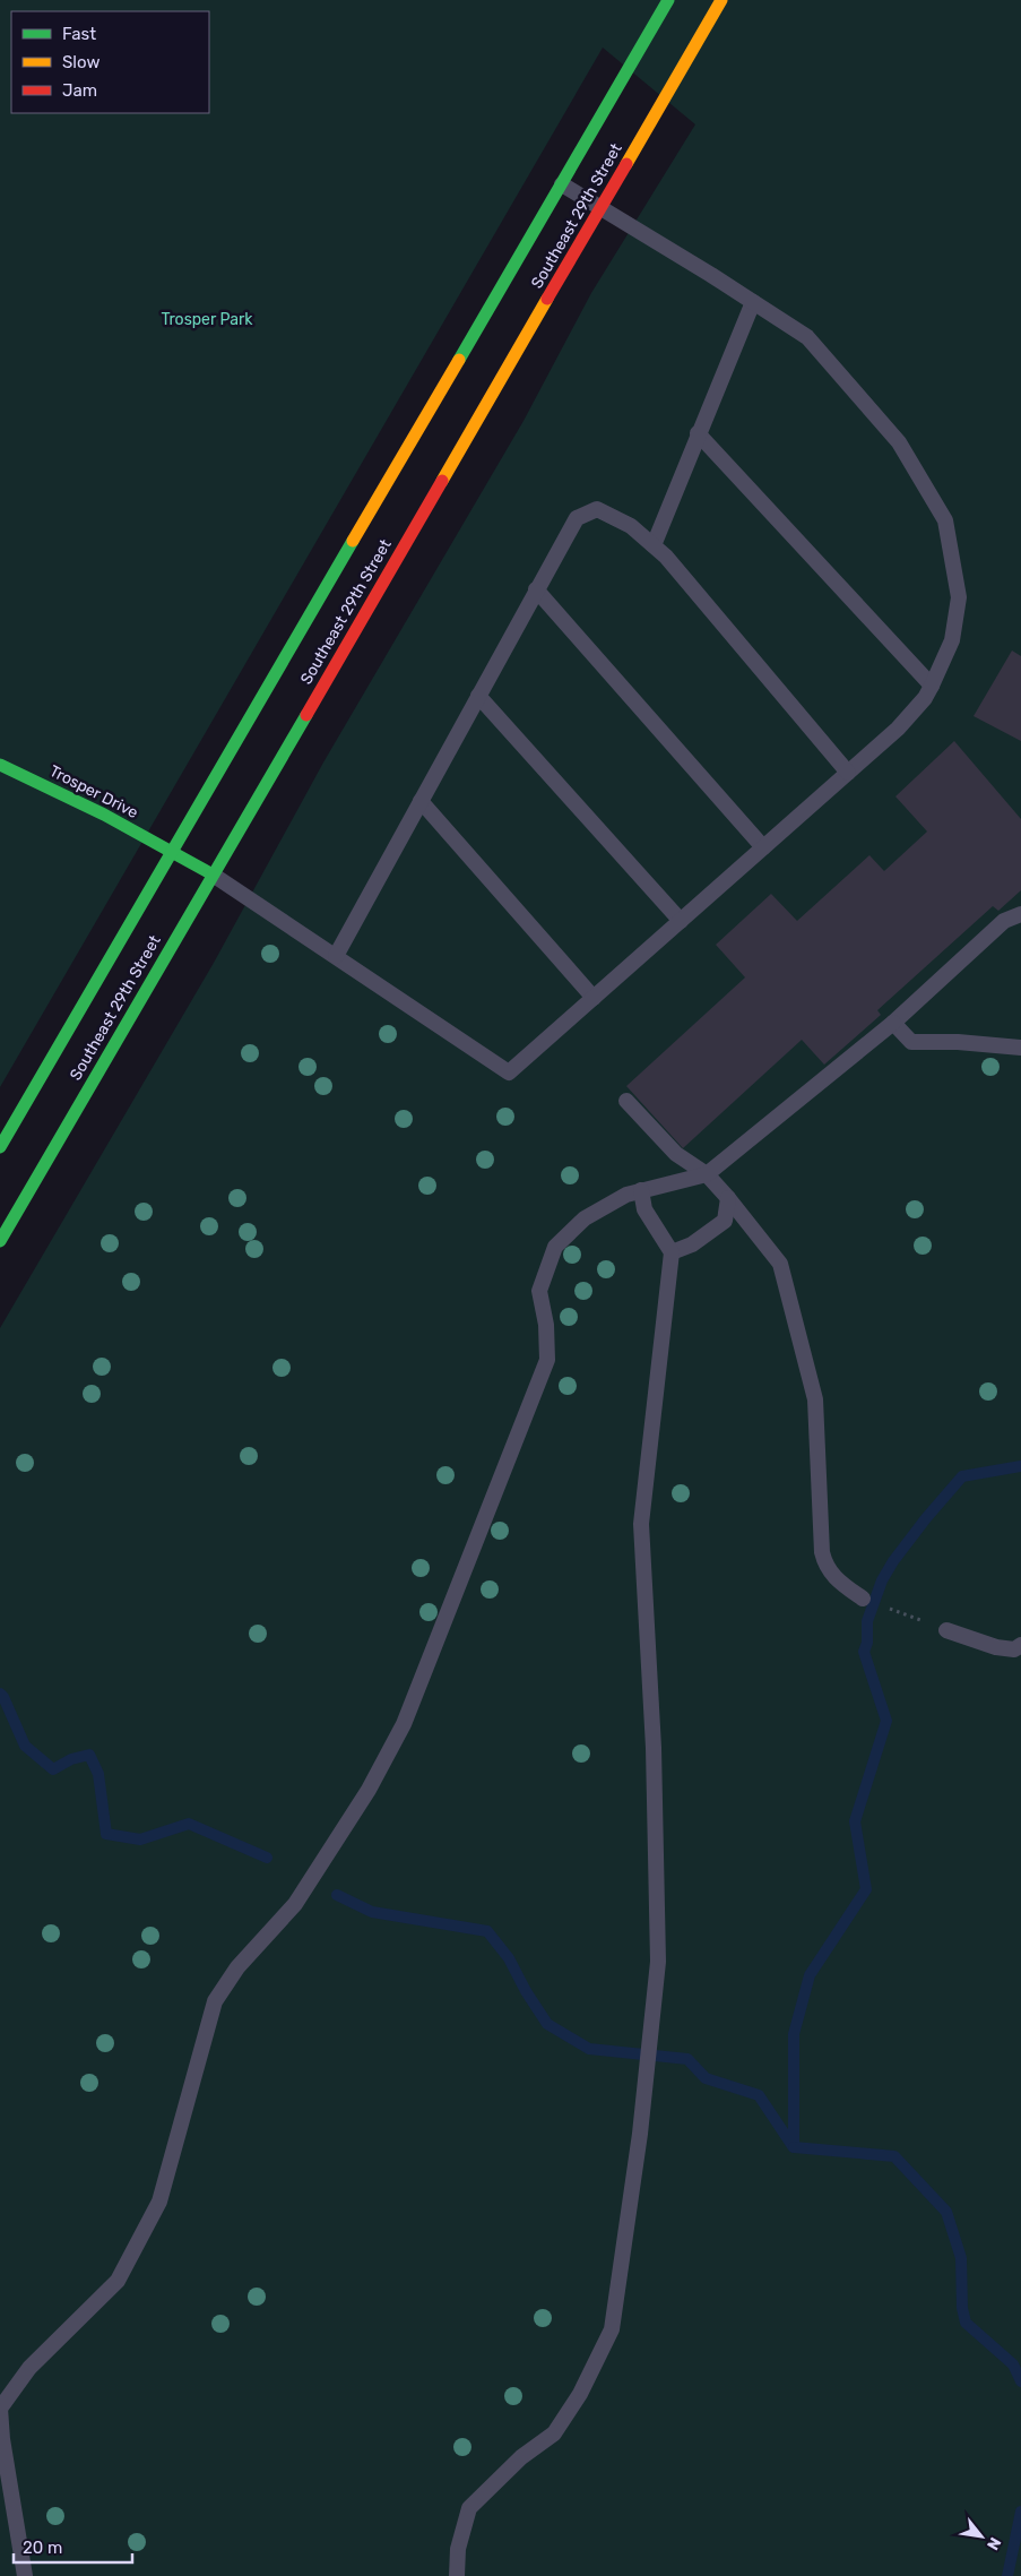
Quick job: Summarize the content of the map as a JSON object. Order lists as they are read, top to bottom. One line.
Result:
{"streets":{"main road":["Southeast 29th Street","Trosper Drive"]},"crossings":[["Southeast 29th Street","Trosper Drive"]],"parks":["Trosper Park"],"legend":["Fast","Slow","Jam"],"scale_bar":"20 m","north":"bottom right"}
